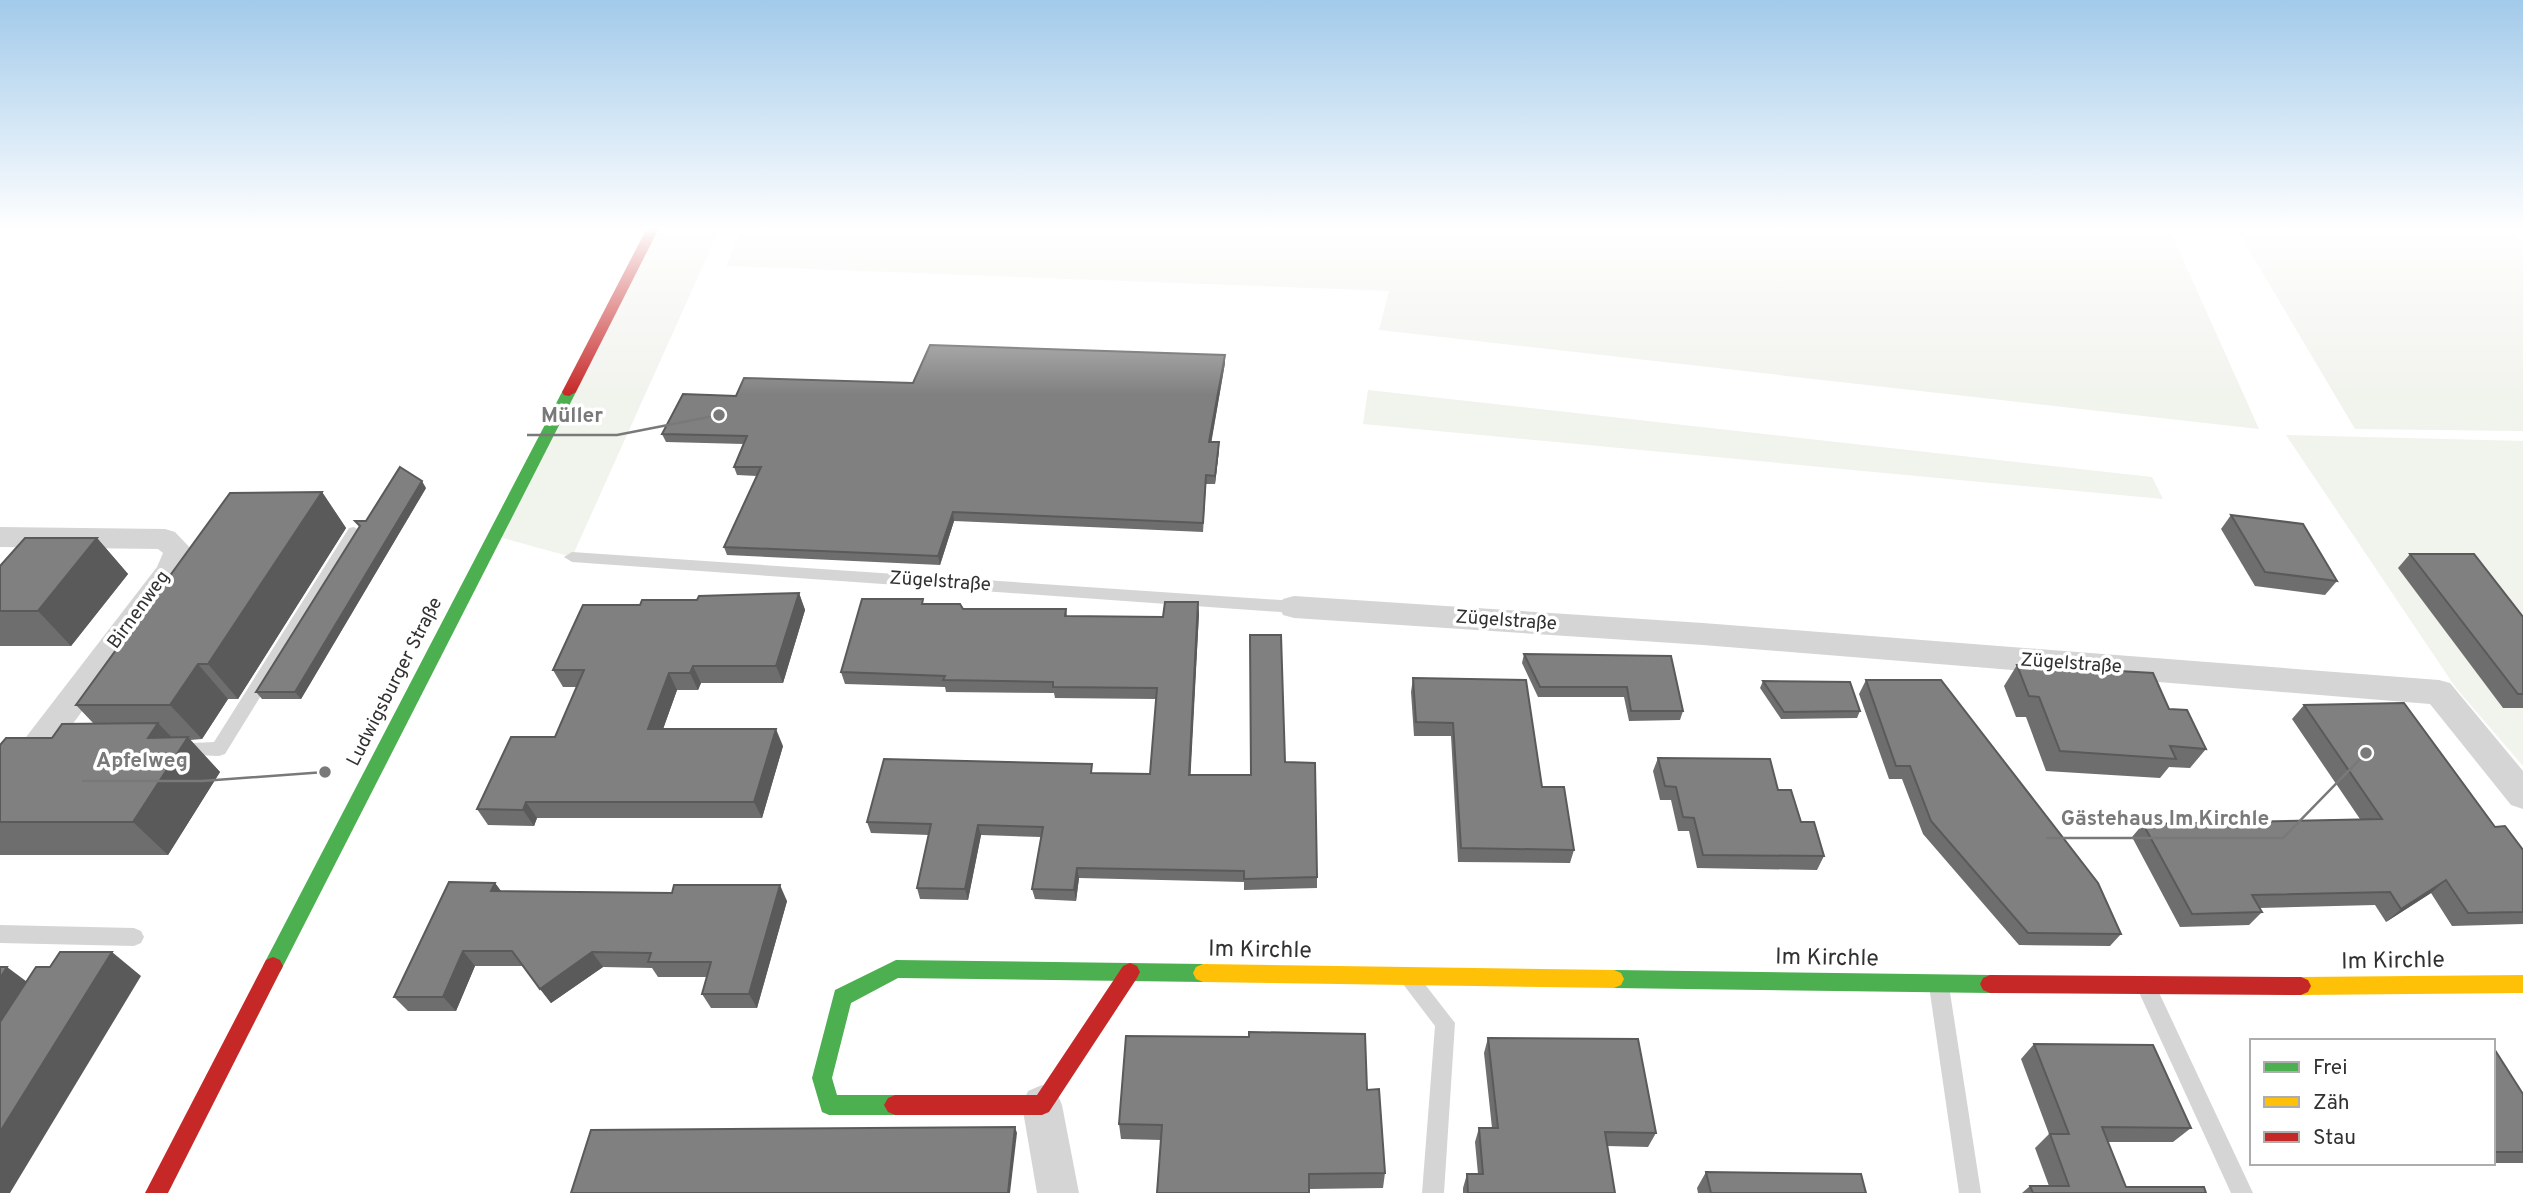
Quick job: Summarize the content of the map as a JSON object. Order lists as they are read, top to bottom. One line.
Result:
{"streets":{"street":["Zügelstraße","Birnenweg","Ludwigsburger Straße","Im Kirchle"]},"places":["Müller","Gästehaus Im Kirchle","Apfelweg"],"legend":["Frei","Zäh","Stau"]}
